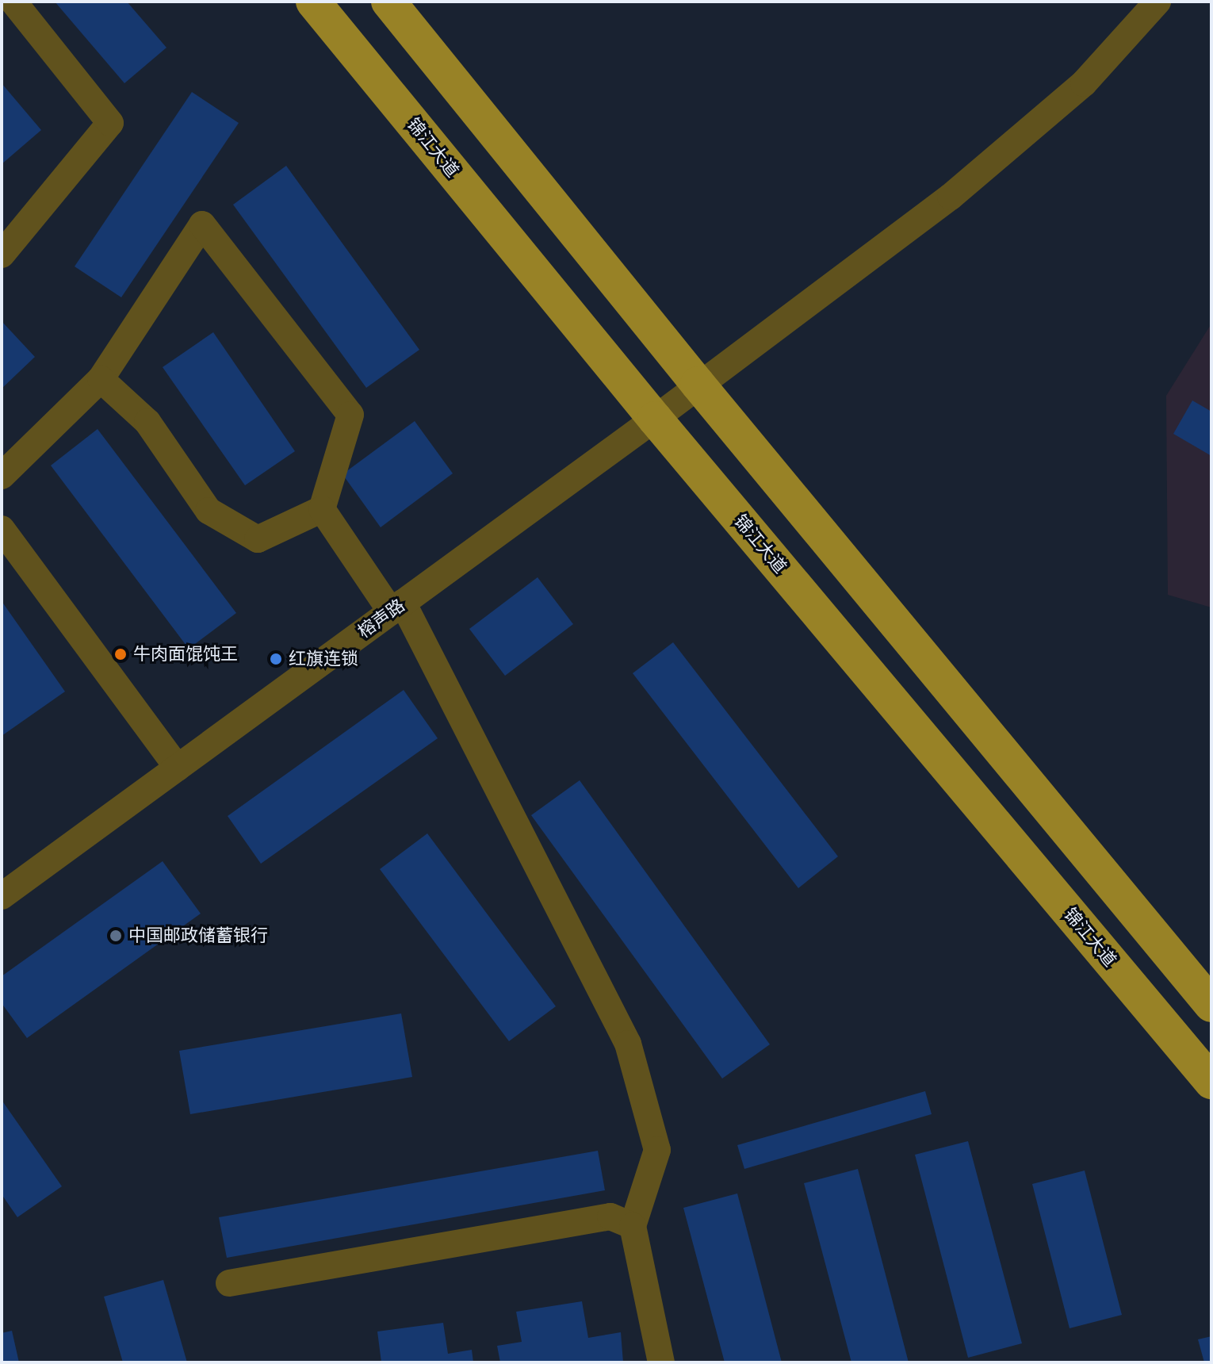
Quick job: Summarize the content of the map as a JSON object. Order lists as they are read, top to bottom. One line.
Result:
{"streets":{"main road":["锦江大道"],"street":["榕声路"]},"crossings":[["锦江大道","榕声路"]],"places":["牛肉面馄饨王","红旗连锁","中国邮政储蓄银行"]}
